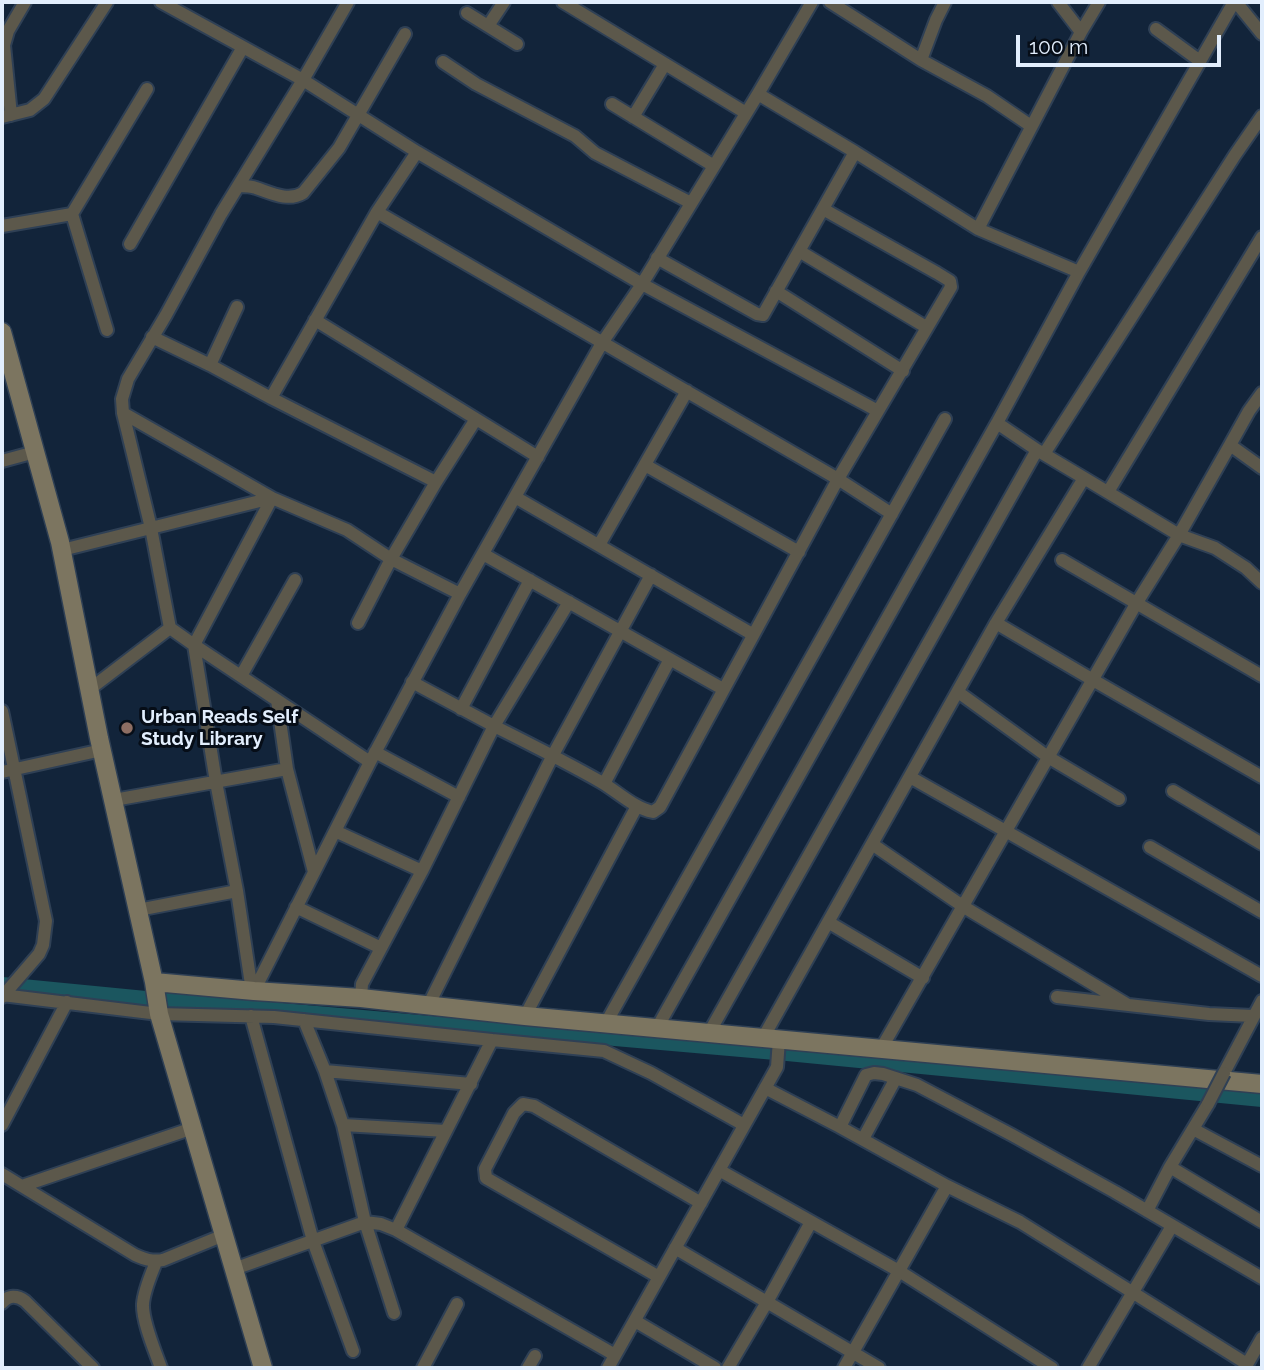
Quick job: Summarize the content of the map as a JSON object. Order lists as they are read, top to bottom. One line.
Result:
{"places":["Urban Reads Self Study Library"],"scale_bar":"100 m"}
